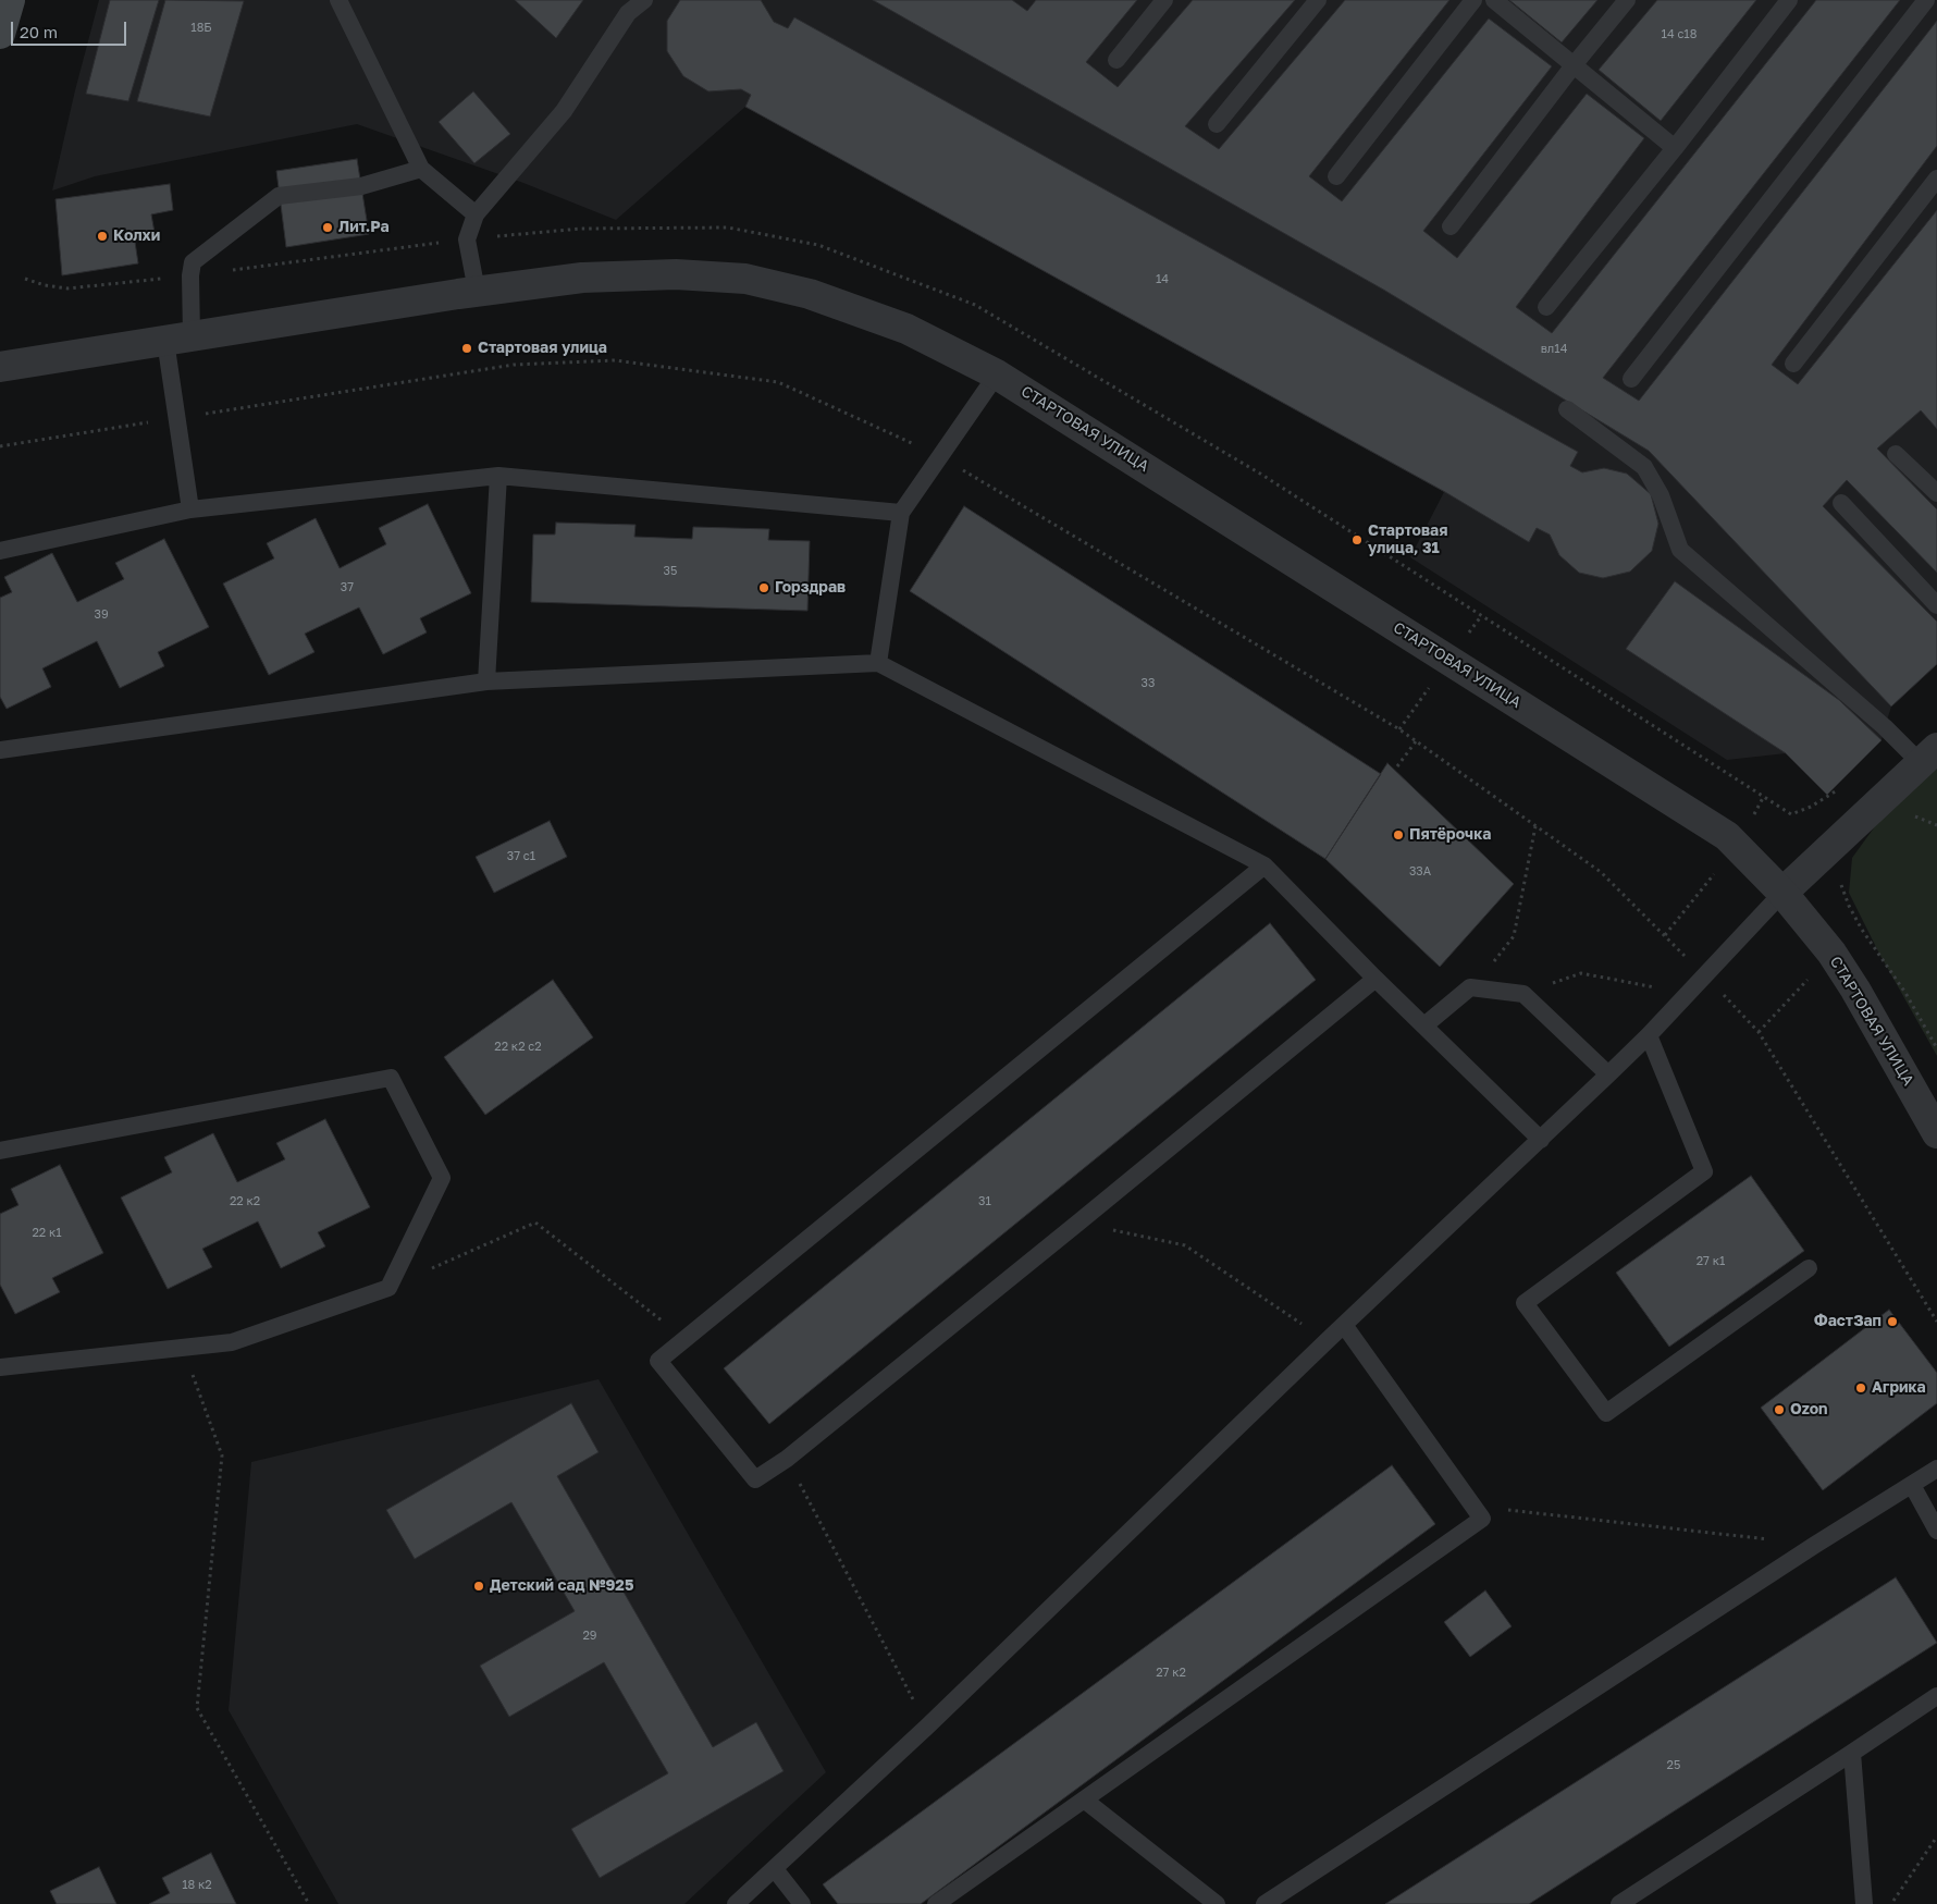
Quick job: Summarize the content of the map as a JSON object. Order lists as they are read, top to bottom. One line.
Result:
{"streets":{"street":["СТАРТОВАЯ УЛИЦА"]},"places":["Лит.Ра","Колхи","Стартовая улица","Стартовая улица, 31","Горздрав","Пятёрочка","ФастЗап","Агрика","Ozon","Детский сад №925"],"house_numbers":["18Б","14 с18","14","вл14","35","37","39","33","37 с1","33А","22 к2 с2","22 к2","31","22 к1","27 к1","29","27 к2","25","18 к2"],"scale_bar":"20 m"}
